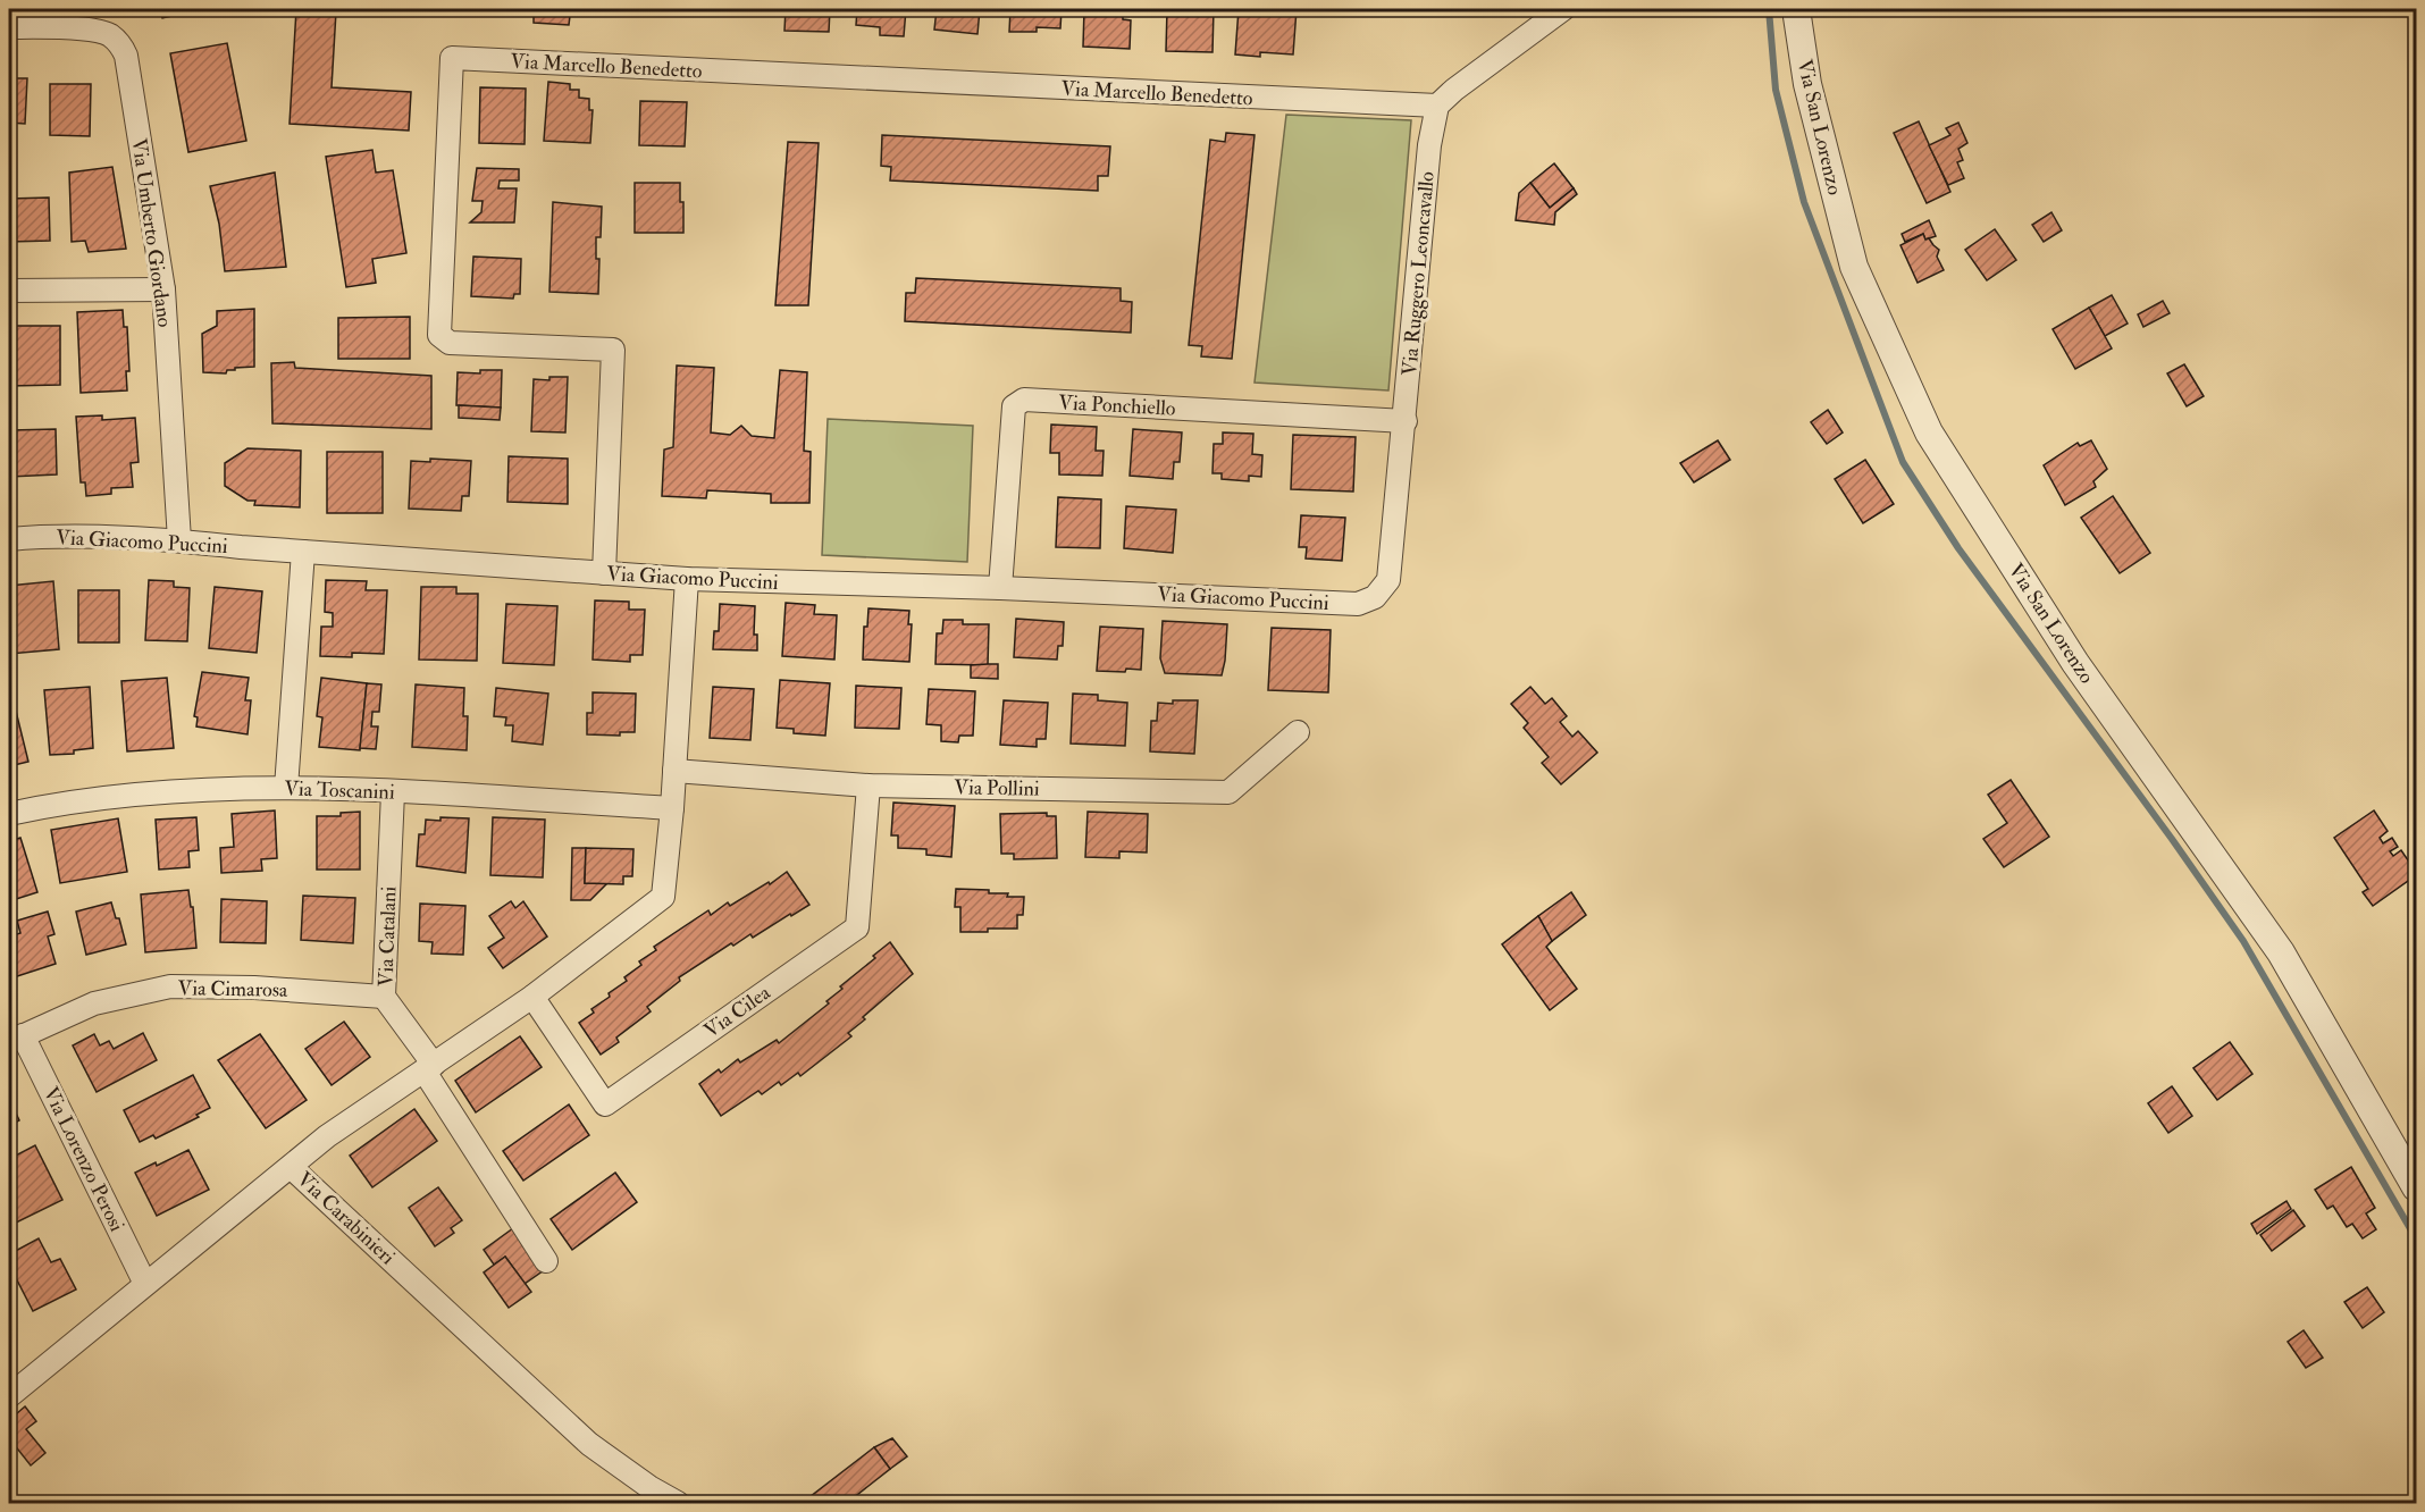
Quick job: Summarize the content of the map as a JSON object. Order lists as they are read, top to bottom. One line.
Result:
{"streets":{"street":["Via Marcello Benedetto","Via San Lorenzo","Via Umberto Giordano","Via Ruggero Leoncavallo","Via Ponchiello","Via Giacomo Puccini","Via Pollini","Via Toscanini","Via Catalani","Via Cimarosa","Via Cilea","Via Lorenzo Perosi","Via Carabinieri"]},"crossings":[["Via Marcello Benedetto","Via Ruggero Leoncavallo"],["Via Marcello Benedetto","Via Giacomo Puccini"],["Via Umberto Giordano","Via Giacomo Puccini"],["Via Ruggero Leoncavallo","Via Ponchiello"],["Via Ruggero Leoncavallo","Via Giacomo Puccini"],["Via Ponchiello","Via Giacomo Puccini"],["Via Pollini","Via Cilea"],["Via Toscanini","Via Catalani"],["Via Catalani","Via Cimarosa"],["Via Cimarosa","Via Lorenzo Perosi"],["Via Lorenzo Perosi","Via Carabinieri"]]}
